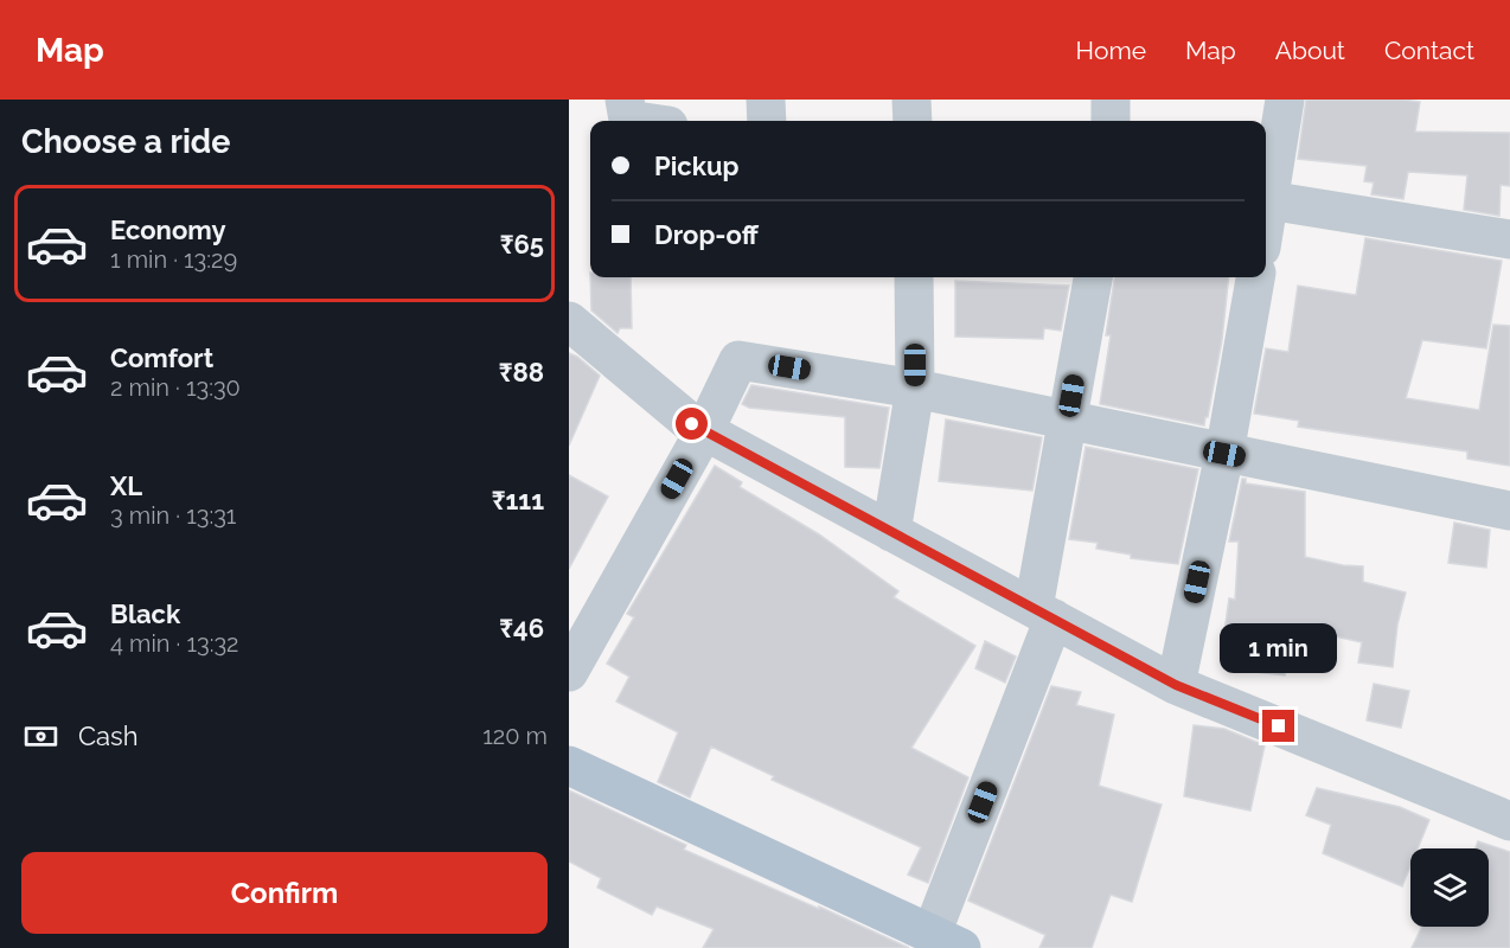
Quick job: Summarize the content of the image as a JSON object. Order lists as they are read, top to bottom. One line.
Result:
{"page":{"header":"Map","nav":["Home","Map","About","Contact"],"heading":"Choose a ride","banner":["Pickup","Drop-off"],"list":[{"name":"Economy","note":"1 min · 13:29","value":"₹65"},{"name":"Comfort","note":"2 min · 13:30","value":"₹88"},{"name":"XL","note":"3 min · 13:31","value":"₹111"},{"name":"Black","note":"4 min · 13:32","value":"₹46"}],"bubble":"1 min","pay":["Cash","120 m"],"buttons":"Confirm"}}
